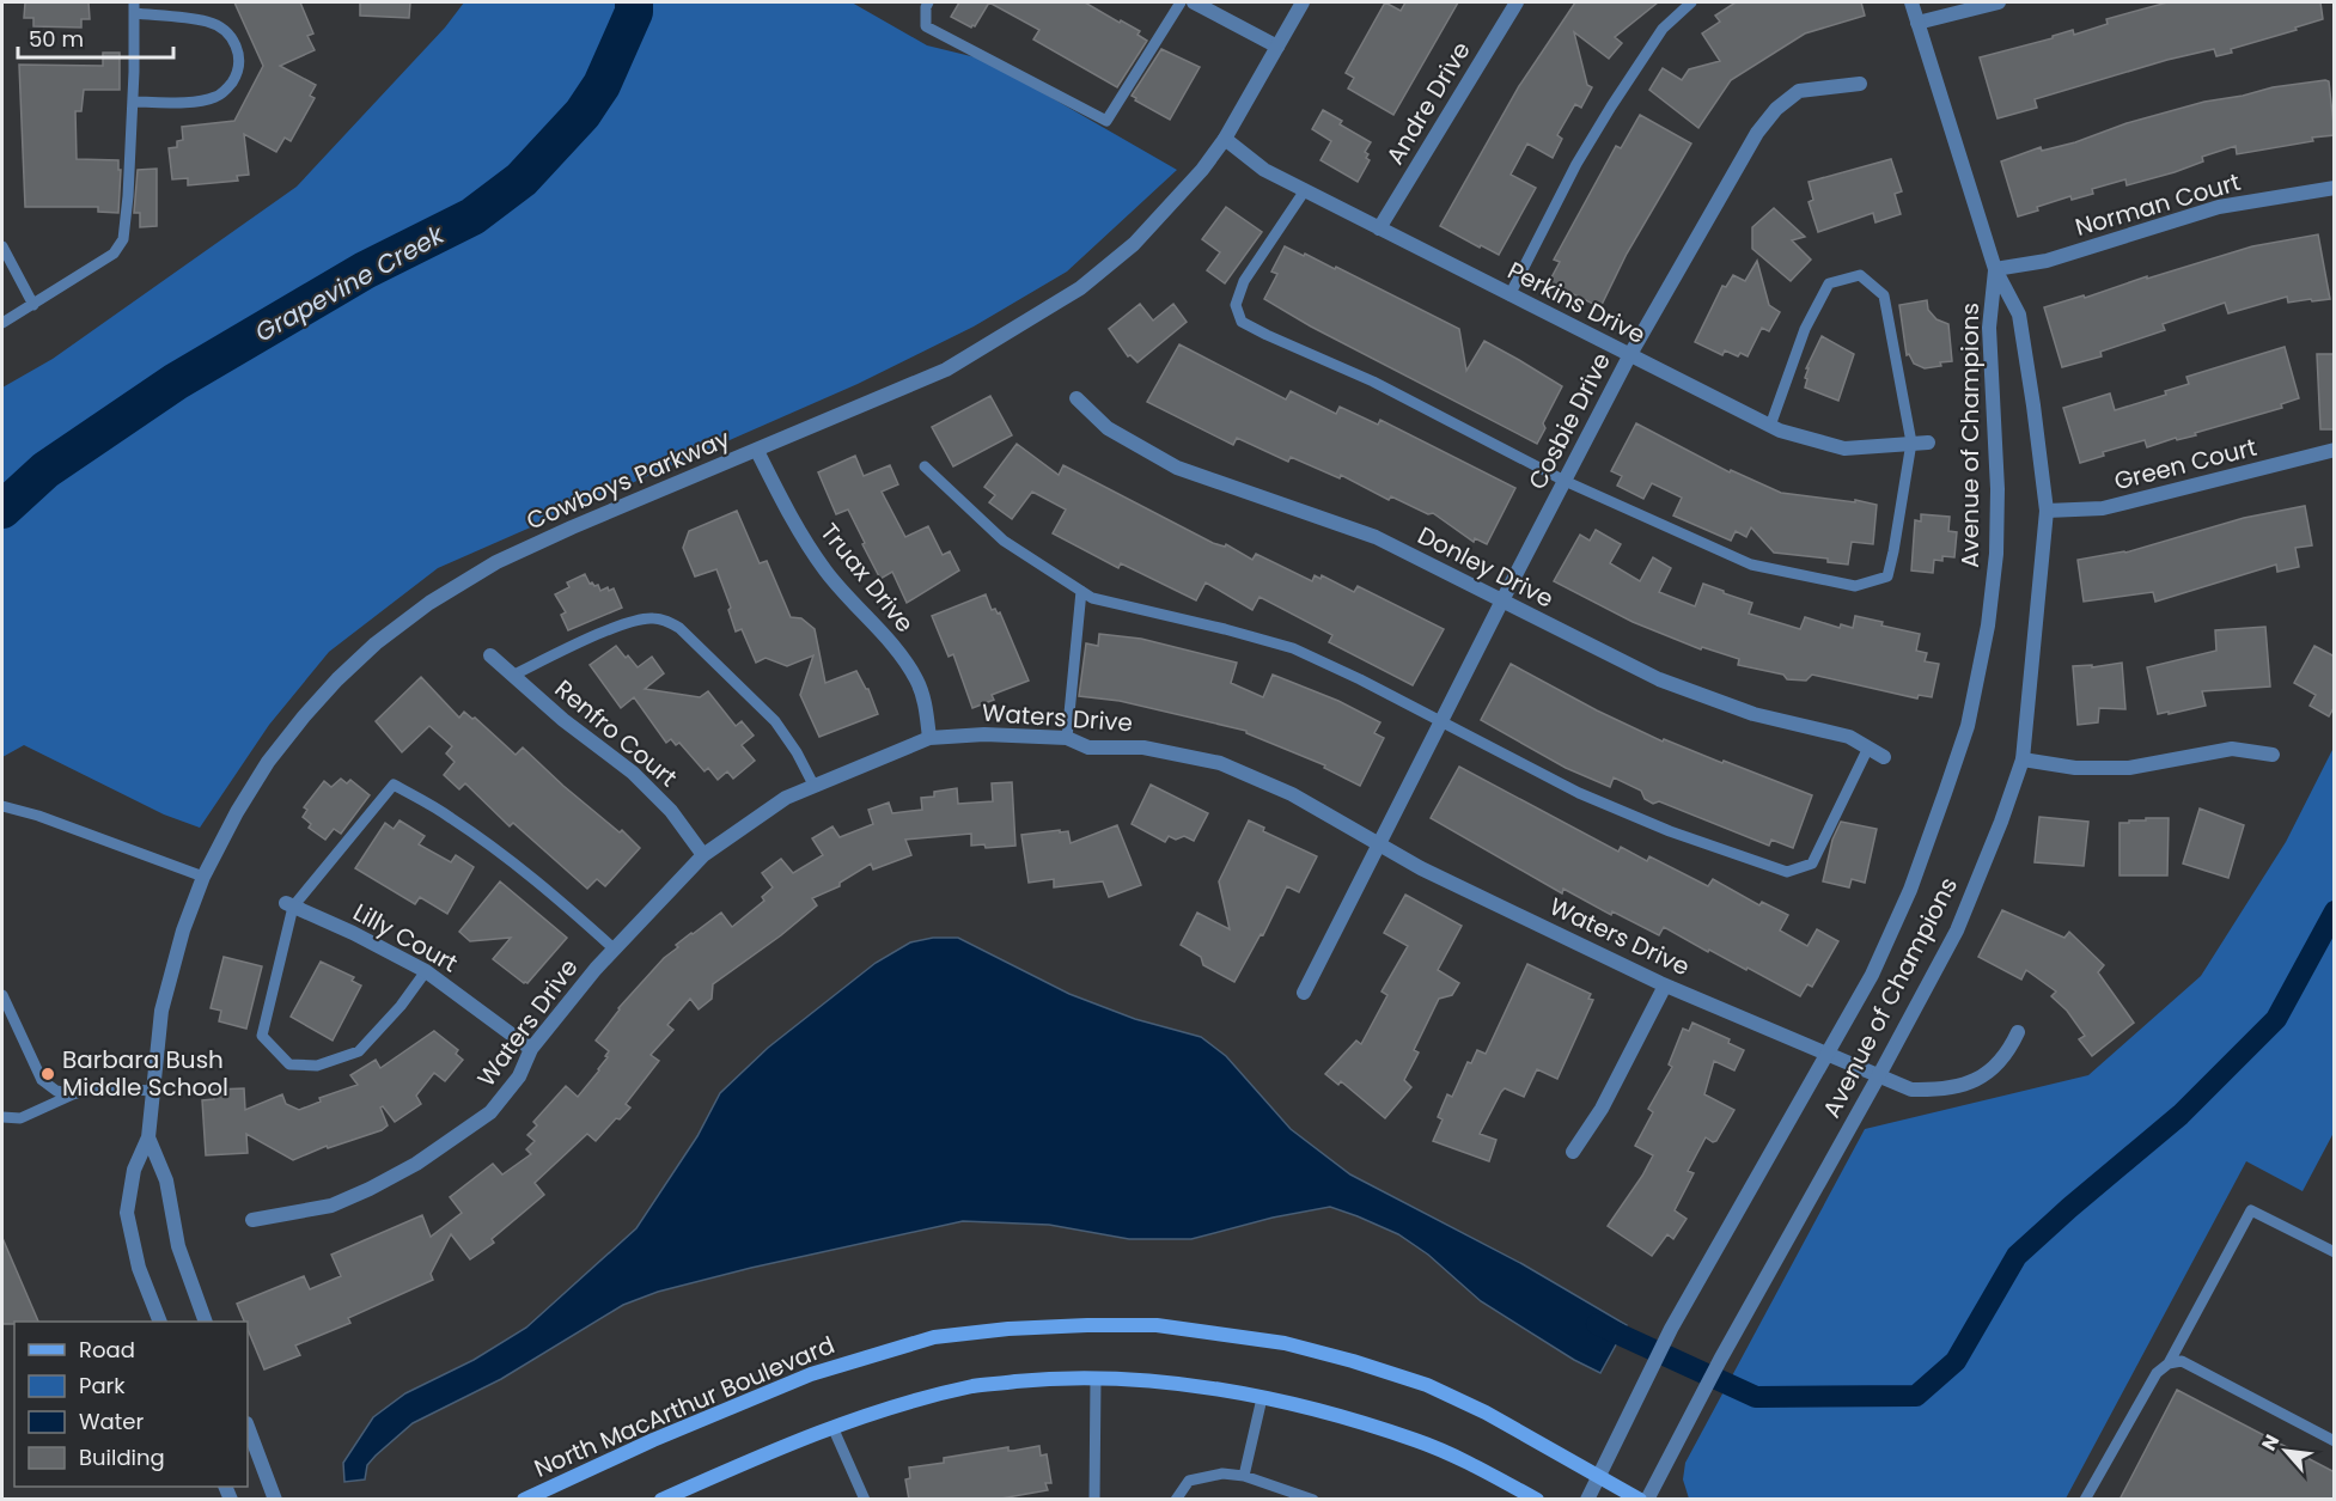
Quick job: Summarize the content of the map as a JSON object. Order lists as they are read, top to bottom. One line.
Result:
{"streets":{"main road":["North MacArthur Boulevard"],"street":["Andre Drive","Norman Court","Perkins Drive","Cosbie Drive","Avenue of Champions","Green Court","Cowboys Parkway","Donley Drive","Truax Drive","Waters Drive","Renfro Court","Lilly Court"]},"crossings":[["Andre Drive","Perkins Drive"],["Norman Court","Avenue of Champions"],["Perkins Drive","Cosbie Drive"],["Perkins Drive","Cowboys Parkway"],["Cosbie Drive","Donley Drive"],["Cosbie Drive","Waters Drive"],["Avenue of Champions","Green Court"],["Avenue of Champions","Waters Drive"],["Avenue of Champions","North MacArthur Boulevard"],["Cowboys Parkway","Truax Drive"],["Truax Drive","Waters Drive"],["Waters Drive","Renfro Court"],["Waters Drive","Lilly Court"]],"water":["Grapevine Creek"],"places":["Barbara Bush Middle School"],"legend":["Road","Park","Water","Building"],"scale_bar":"50 m","north":"top left"}
